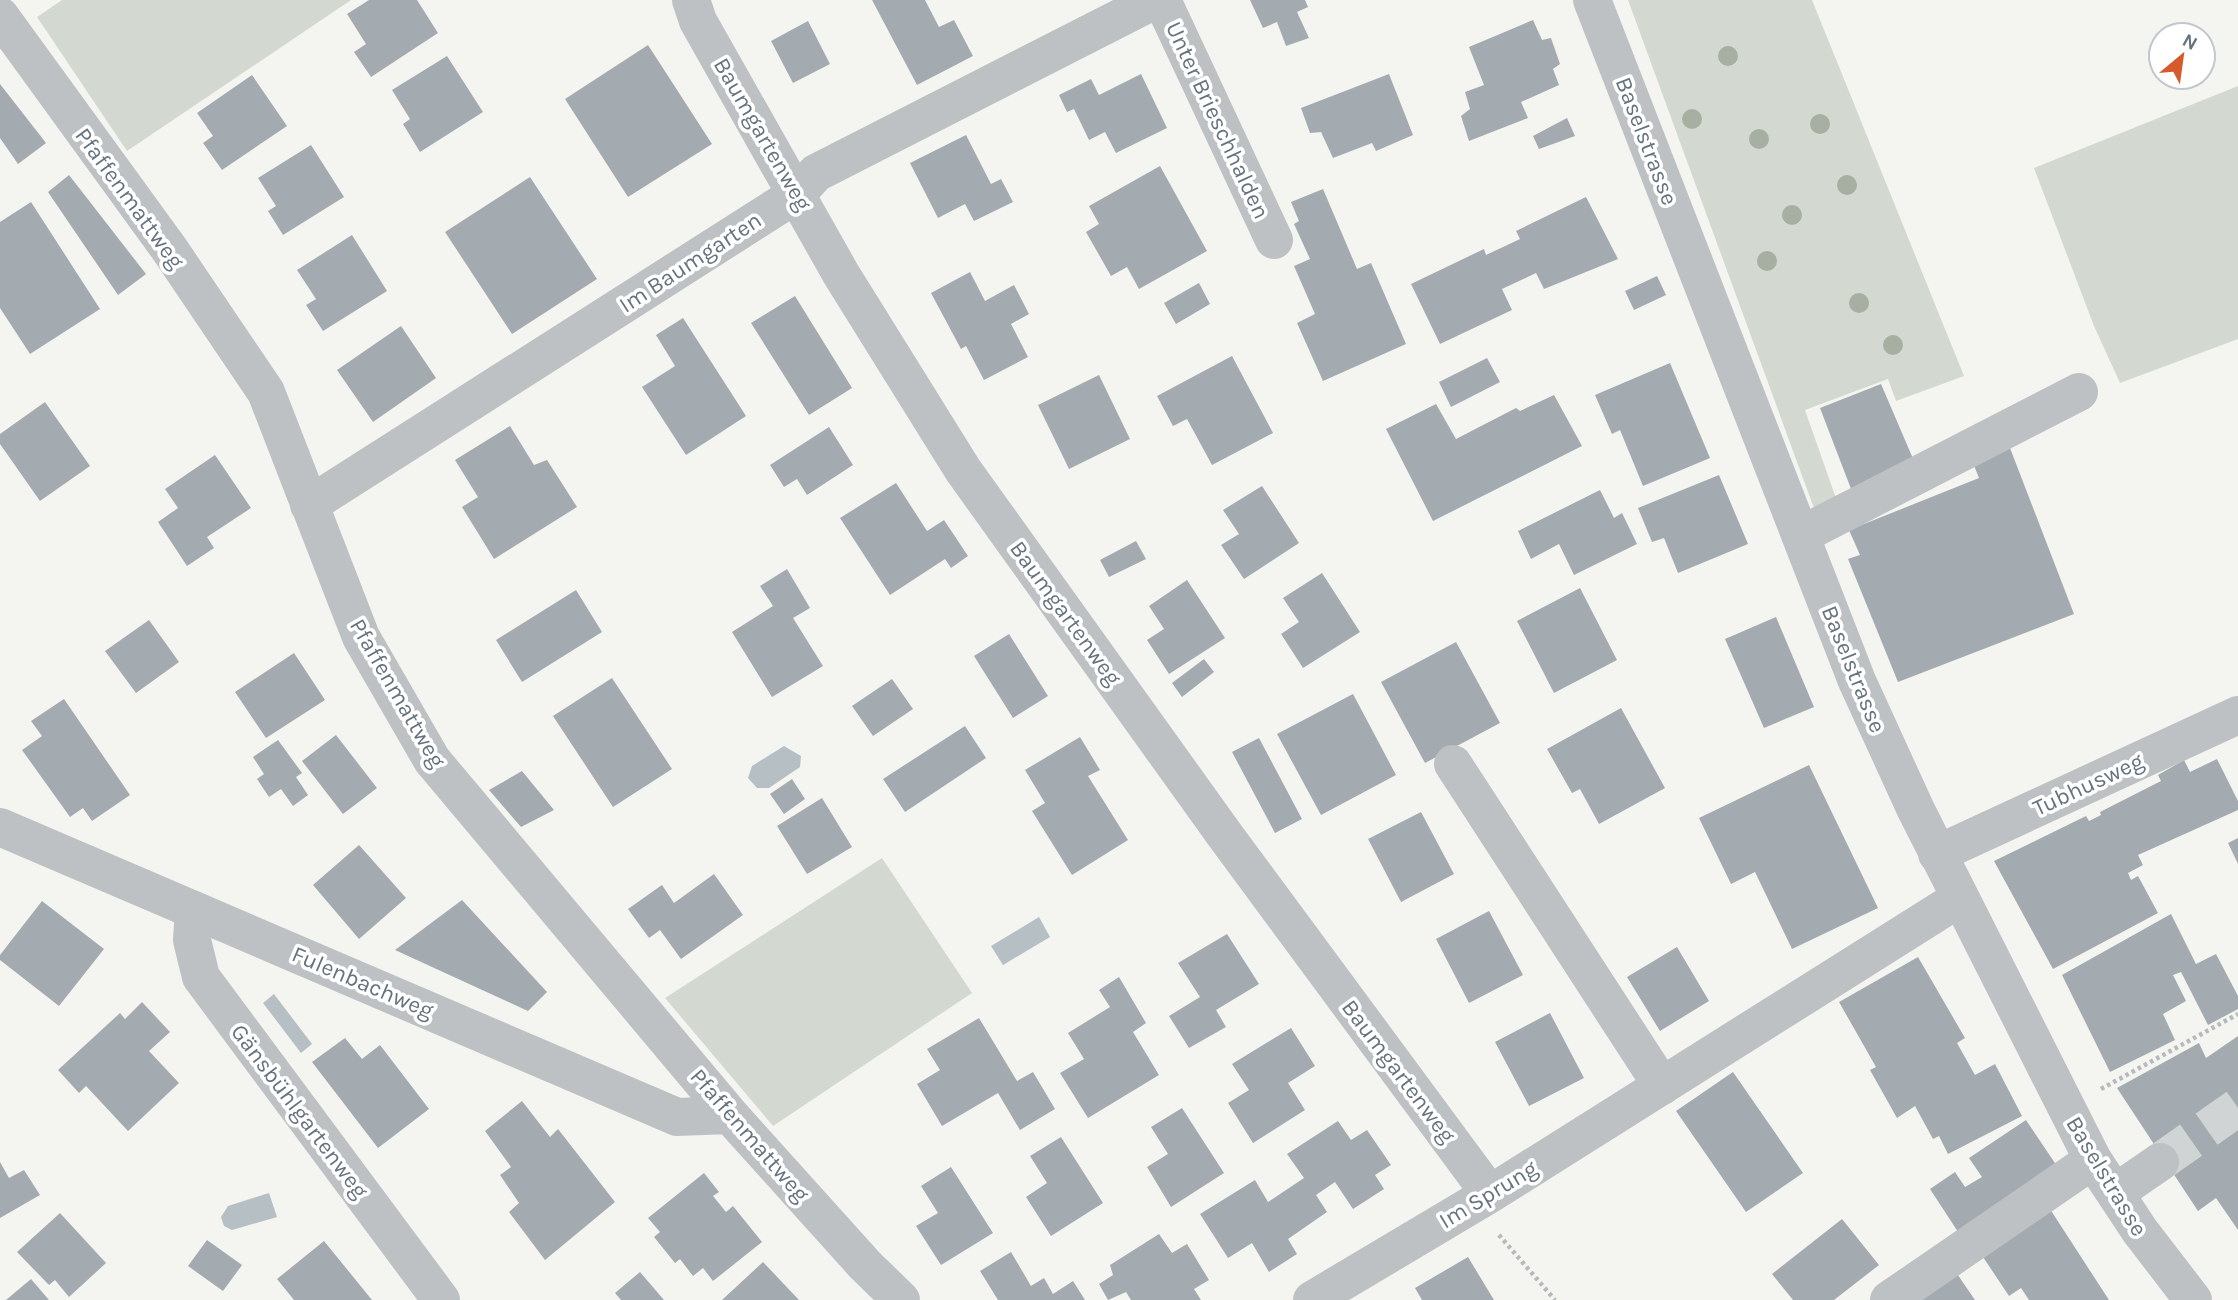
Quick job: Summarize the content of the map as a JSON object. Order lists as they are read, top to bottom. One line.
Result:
{"streets":{"street":["Unter Brieschhalden","Baumgartenweg","Baselstrasse","Pfaffenmattweg","Im Baumgarten","Tubhusweg","Fulenbachweg","Gänsbühlgartenweg","Im Sprung"]},"crossings":[["Baumgartenweg","Im Baumgarten"],["Baumgartenweg","Im Sprung"],["Baselstrasse","Tubhusweg"],["Baselstrasse","Im Sprung"],["Pfaffenmattweg","Im Baumgarten"],["Pfaffenmattweg","Fulenbachweg"],["Fulenbachweg","Gänsbühlgartenweg"]],"north":"top right"}
